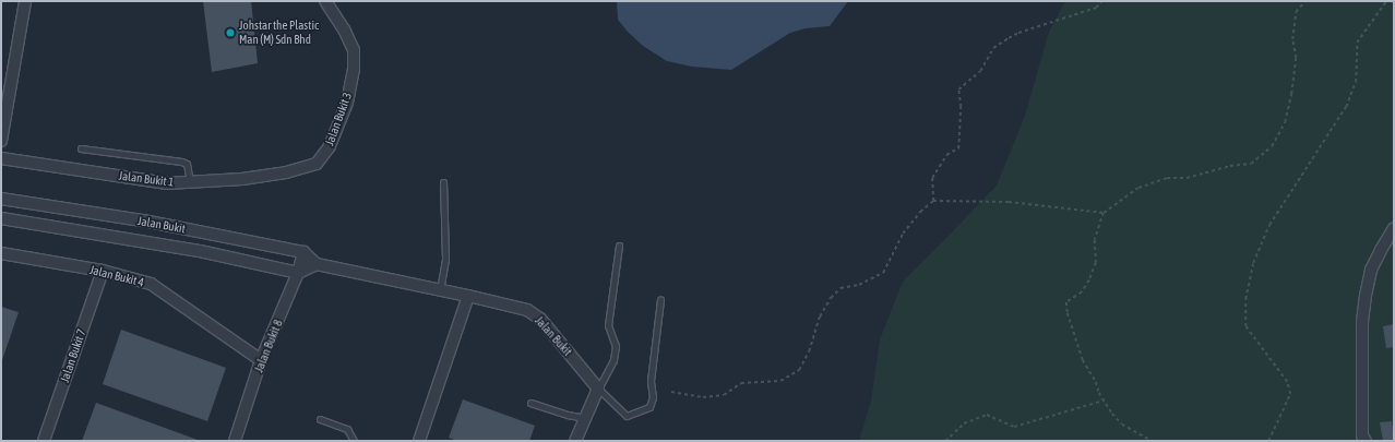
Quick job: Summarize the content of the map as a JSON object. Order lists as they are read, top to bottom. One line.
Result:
{"streets":{"street":["Jalan Bukit 3","Jalan Bukit 1","Jalan Bukit","Jalan Bukit 4","Jalan Bukit 8","Jalan Bukit 7"]},"crossings":[["Jalan Bukit 3","Jalan Bukit 1"],["Jalan Bukit","Jalan Bukit 8"],["Jalan Bukit 4","Jalan Bukit 8"],["Jalan Bukit 4","Jalan Bukit 7"]],"places":["Johstar the Plastic Man (M) Sdn Bhd"]}
